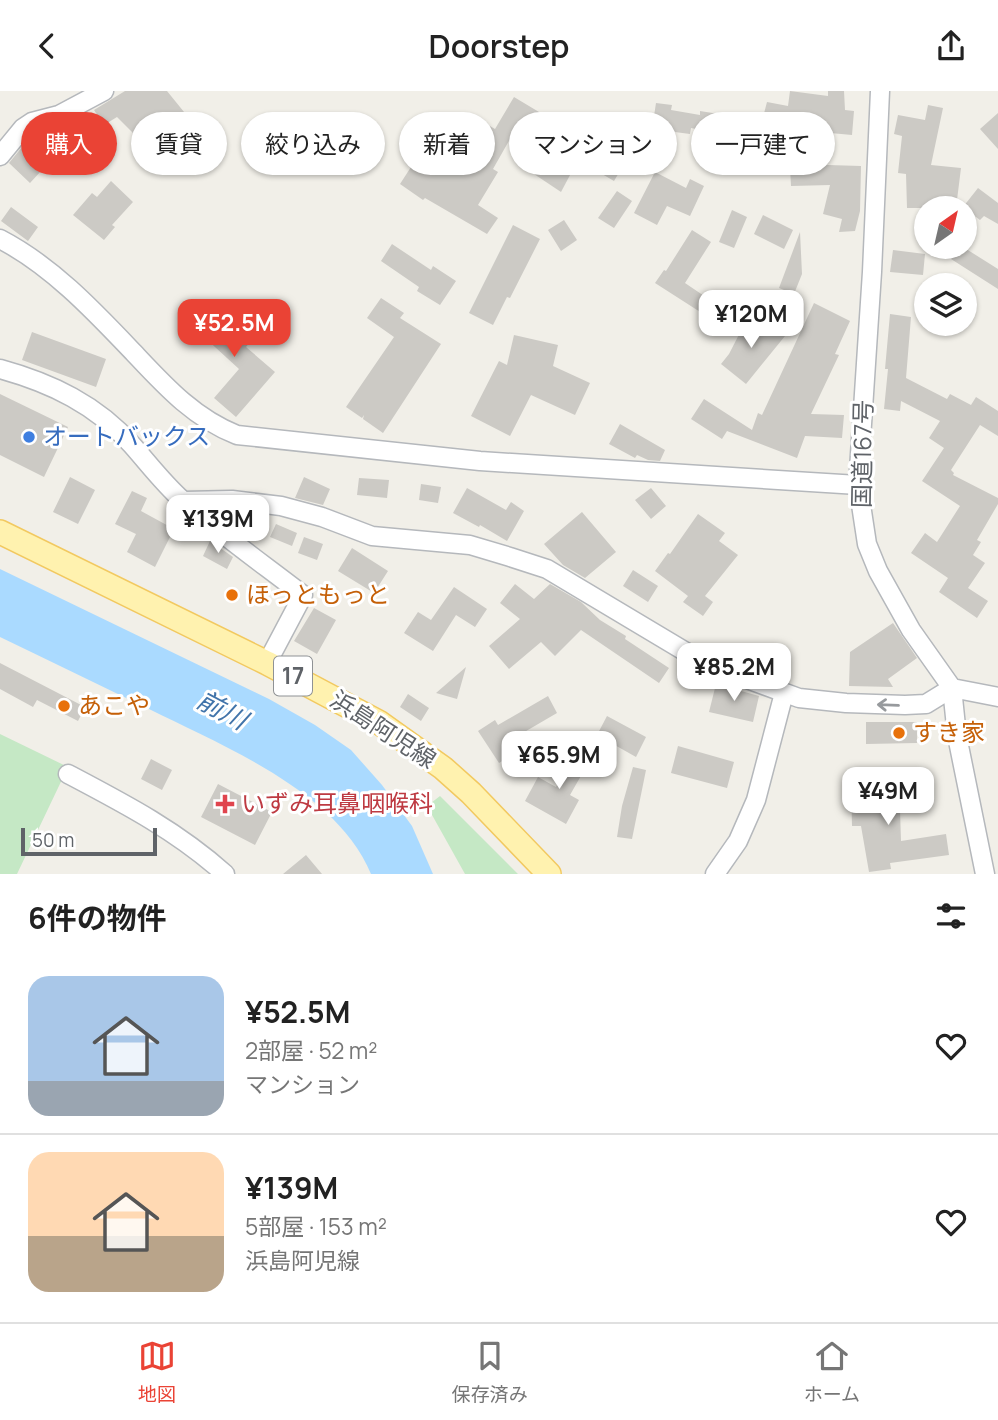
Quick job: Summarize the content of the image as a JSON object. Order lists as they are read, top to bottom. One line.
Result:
{"streets":{"main road":["17","浜島阿児線"],"street":["国道167号"]},"water":["前川"],"places":{"other":["オートバックス","ほっともっと","あこや","すき家"],"health":["いずみ耳鼻咽喉科"]},"scale_bar":"50 m","north":"top right","page":{"header":"Doorstep","chip":["購入","賃貸","絞り込み","新着","マンション","一戸建て"],"price":["¥120M","¥52.5M","¥139M","¥85.2M","¥65.9M","¥49M"],"scale":"50 m","heading":"6件の物件","list":[{"name":"¥52.5M","note":"2部屋 · 52 m² · マンション"},{"name":"¥139M","note":"5部屋 · 153 m² · 浜島阿児線"}],"tabs":["地図","保存済み","ホーム"]}}
